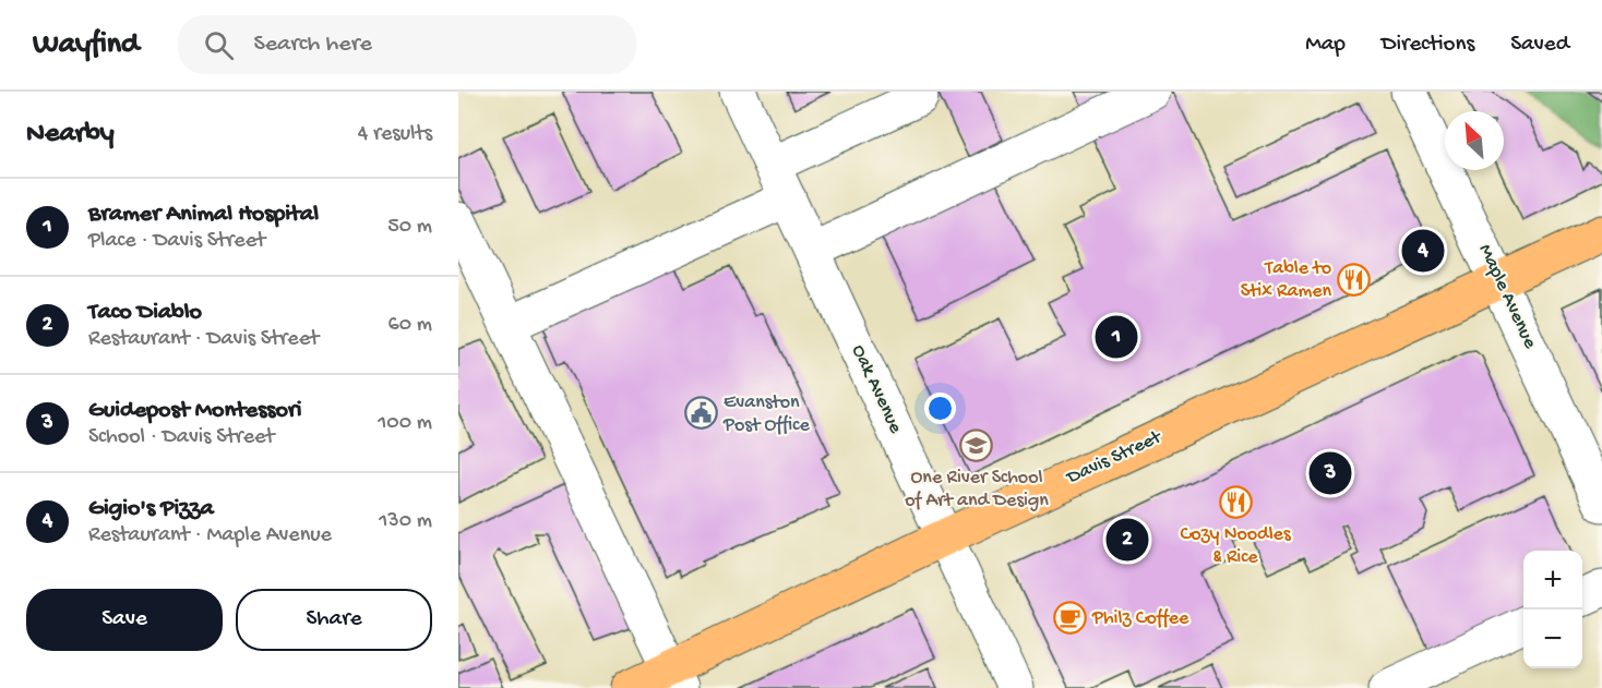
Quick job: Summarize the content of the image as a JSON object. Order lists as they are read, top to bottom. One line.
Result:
{"streets":{"main road":["Davis Street"],"street":["Maple Avenue","Oak Avenue"]},"crossings":[["Maple Avenue","Davis Street"],["Oak Avenue","Davis Street"]],"places":{"restaurant":["Table to Stix Ramen","Cozy Noodles & Rice"],"public building":["Evanston Post Office"],"school or university":["One River School of Art and Design"],"cafe":["Philz Coffee"]},"north":"top left","page":{"header":"Wayfind","search":"Search here","nav":["Map","Directions","Saved"],"heading":["Nearby","4 results"],"list":[{"mark":"1","name":"Bramer Animal Hospital","note":"Place · Davis Street","value":"50 m"},{"mark":"2","name":"Taco Diablo","note":"Restaurant · Davis Street","value":"60 m"},{"mark":"3","name":"Guidepost Montessori","note":"School · Davis Street","value":"100 m"},{"mark":"4","name":"Gigio's Pizza","note":"Restaurant · Maple Avenue","value":"130 m"}],"pins":["4","1","3","2"],"map_buttons":["+","−"],"buttons":["Save","Share"]}}
